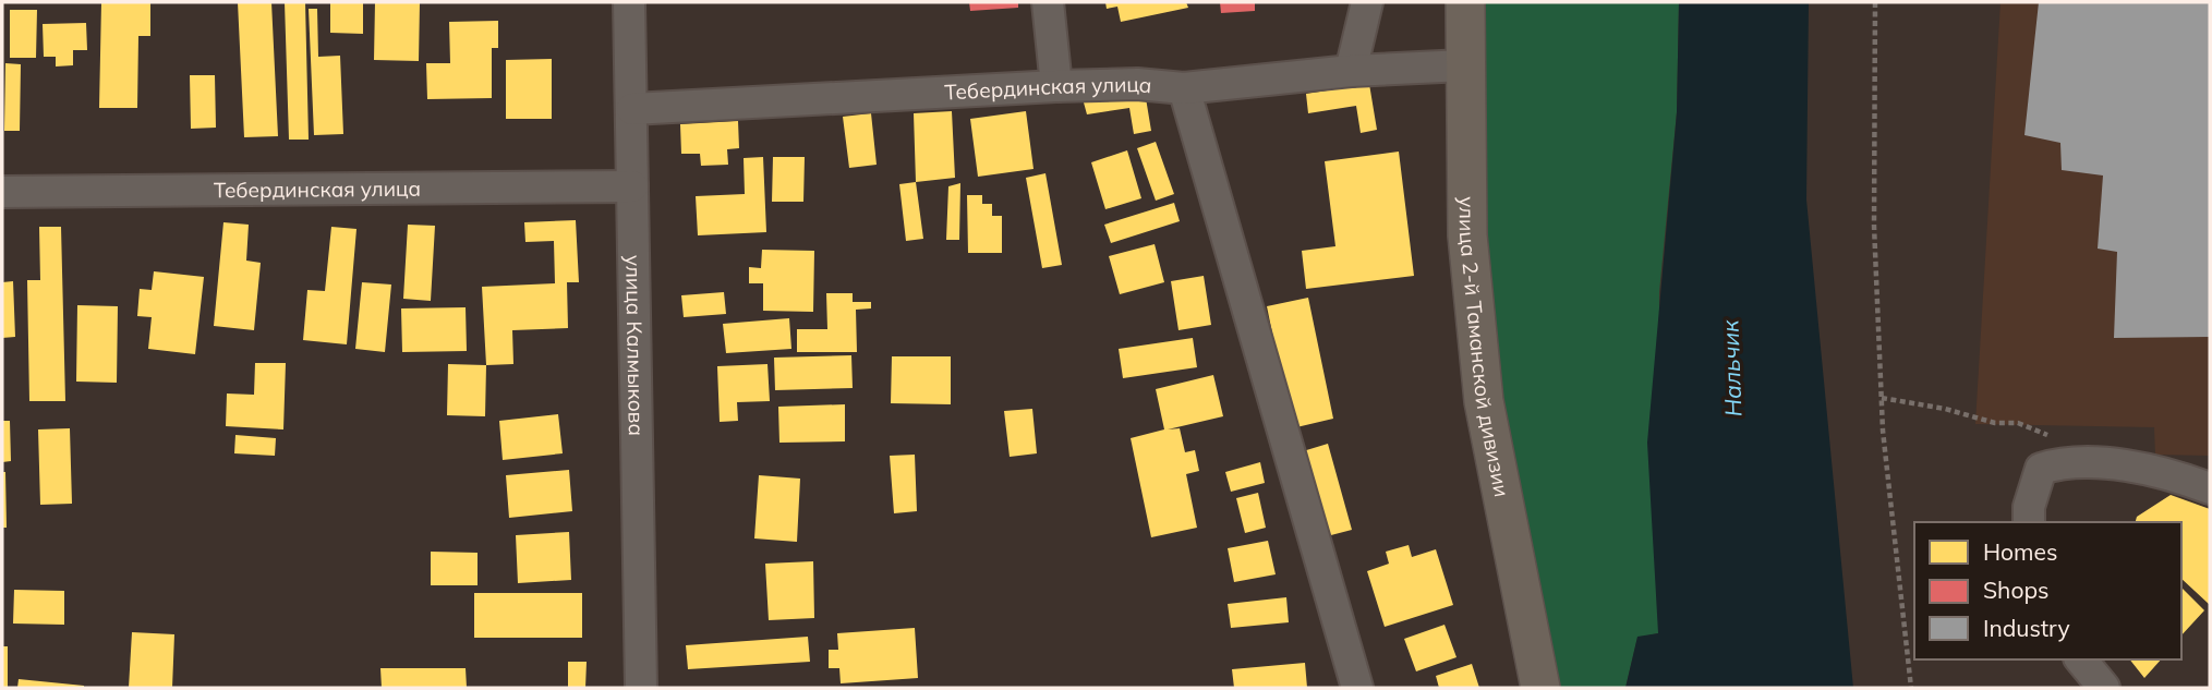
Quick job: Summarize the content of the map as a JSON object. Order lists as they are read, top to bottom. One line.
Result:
{"streets":{"main road":["улица 2-й Таманской дивизии"],"street":["Тебердинская улица","улица Калмыкова"]},"crossings":[["Тебердинская улица","улица Калмыкова"],["Тебердинская улица","улица 2-й Таманской дивизии"]],"water":["Нальчик"],"legend":["Homes","Shops","Industry"]}
